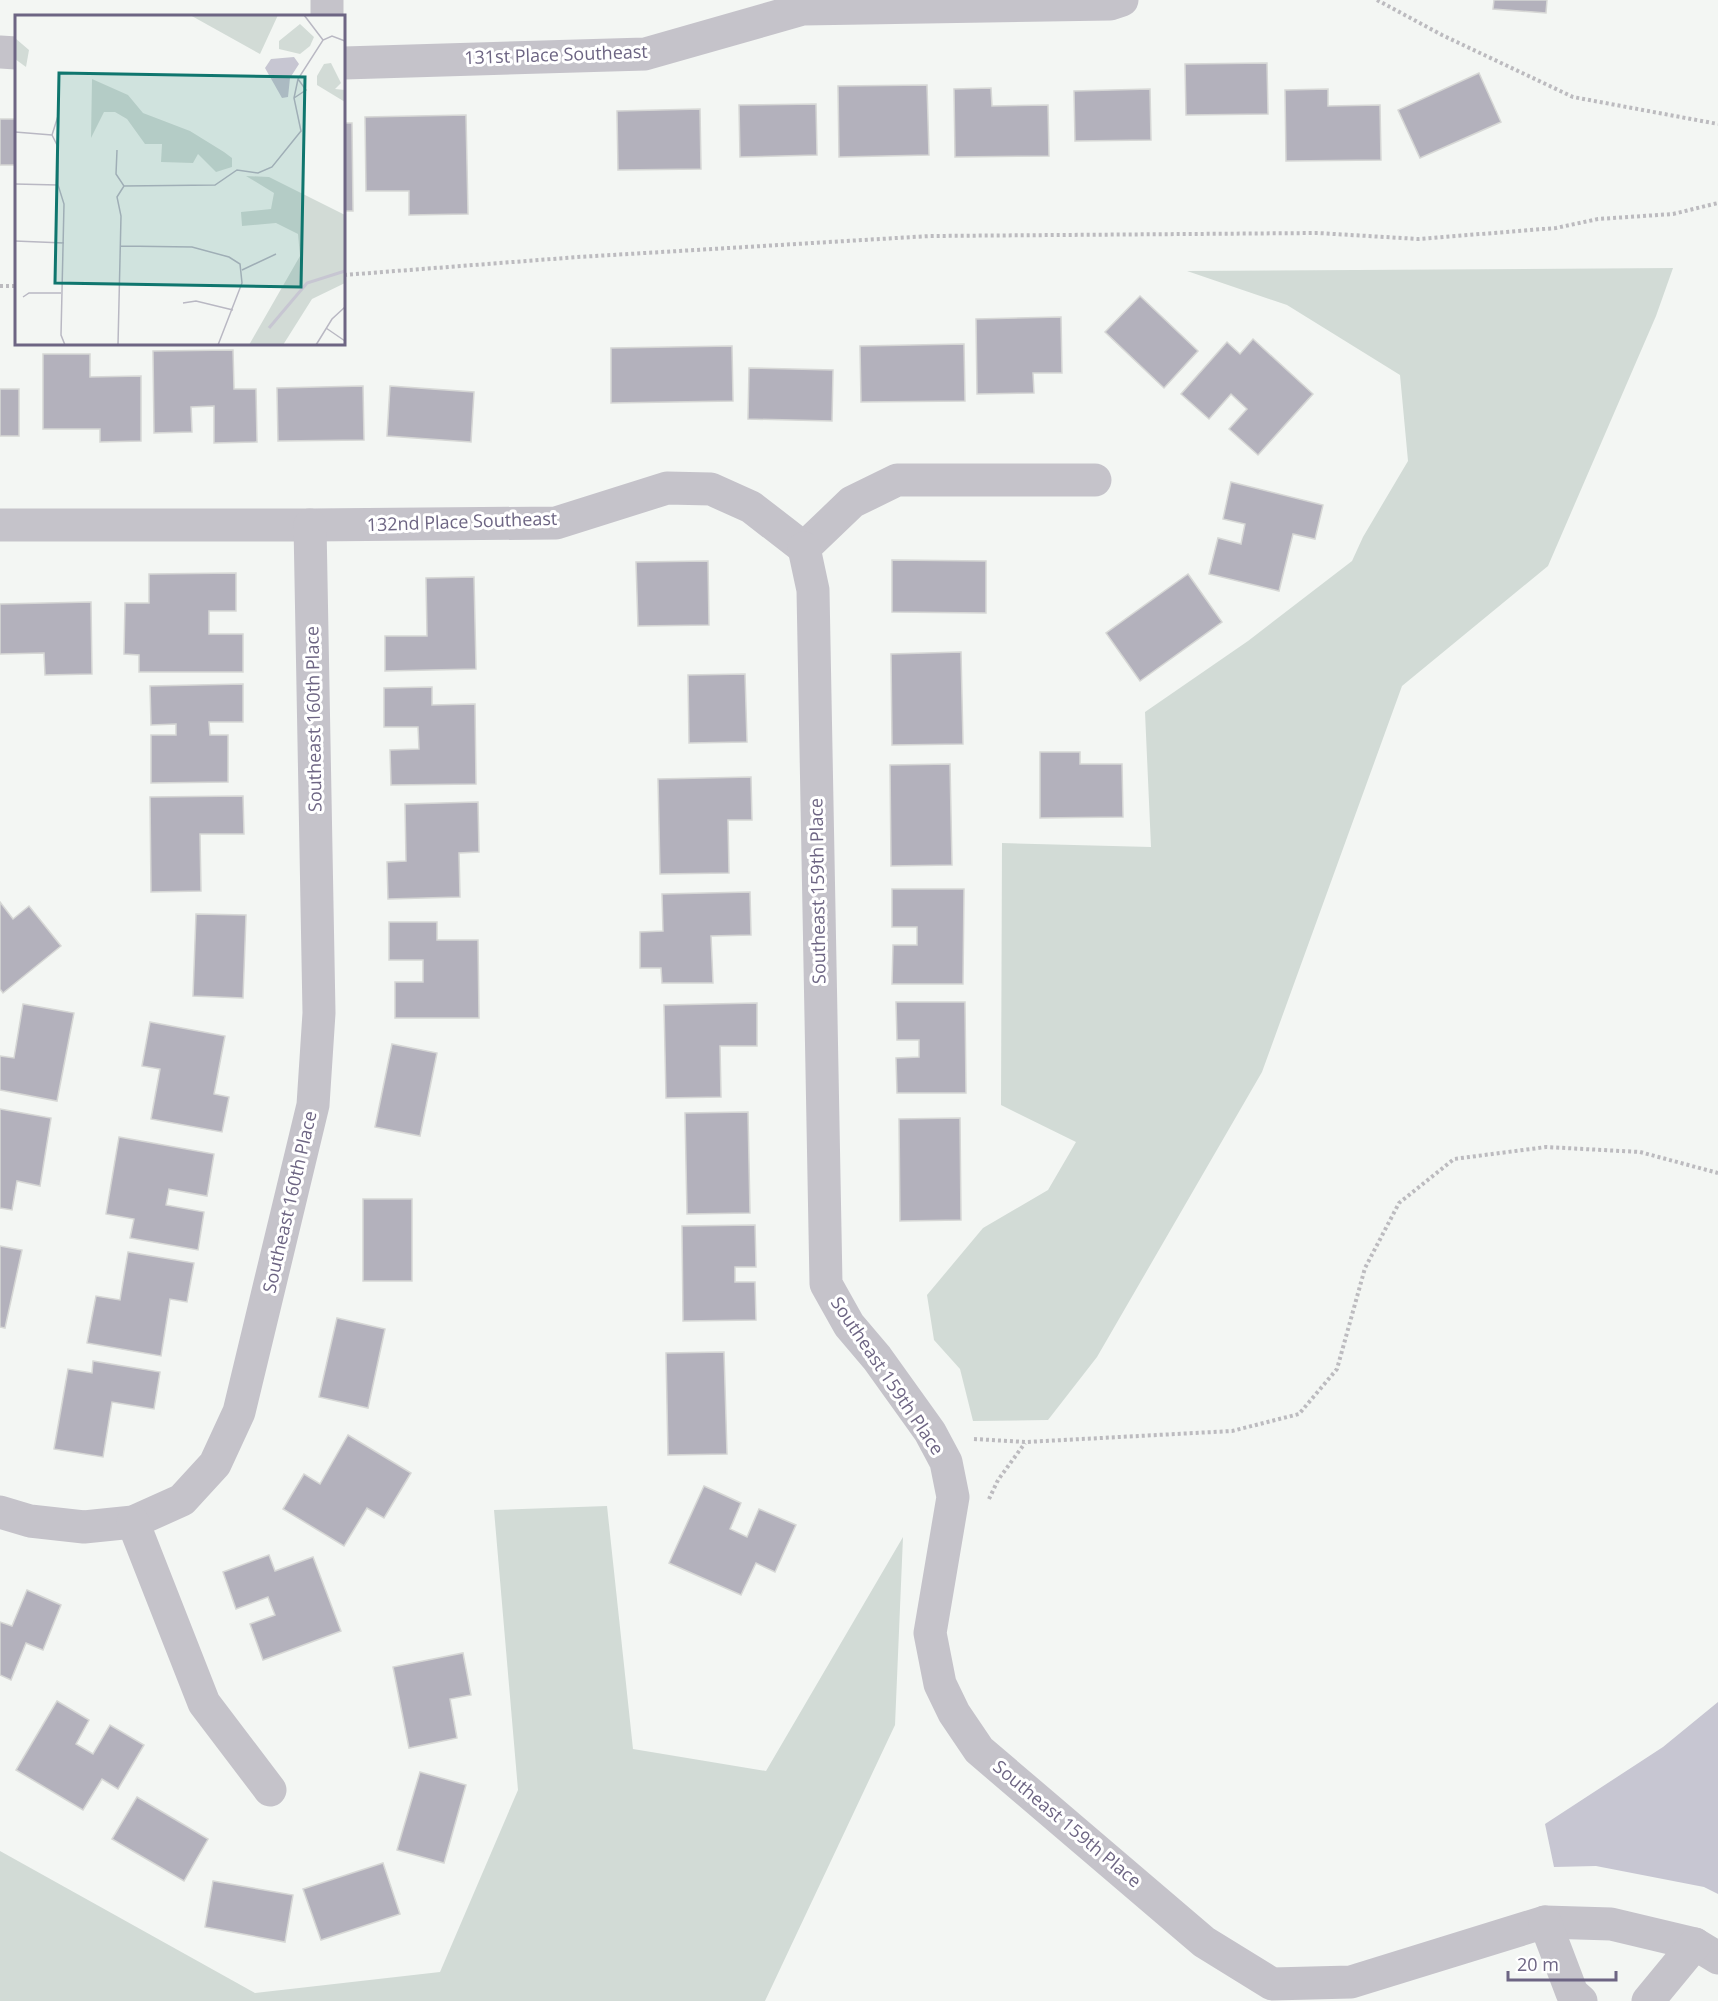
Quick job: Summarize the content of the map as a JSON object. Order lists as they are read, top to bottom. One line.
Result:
{"streets":{"street":["131st Place Southeast","132nd Place Southeast","Southeast 160th Place","Southeast 159th Place"]},"crossings":[["132nd Place Southeast","Southeast 160th Place"],["132nd Place Southeast","Southeast 159th Place"]],"scale_bar":"20 m"}
